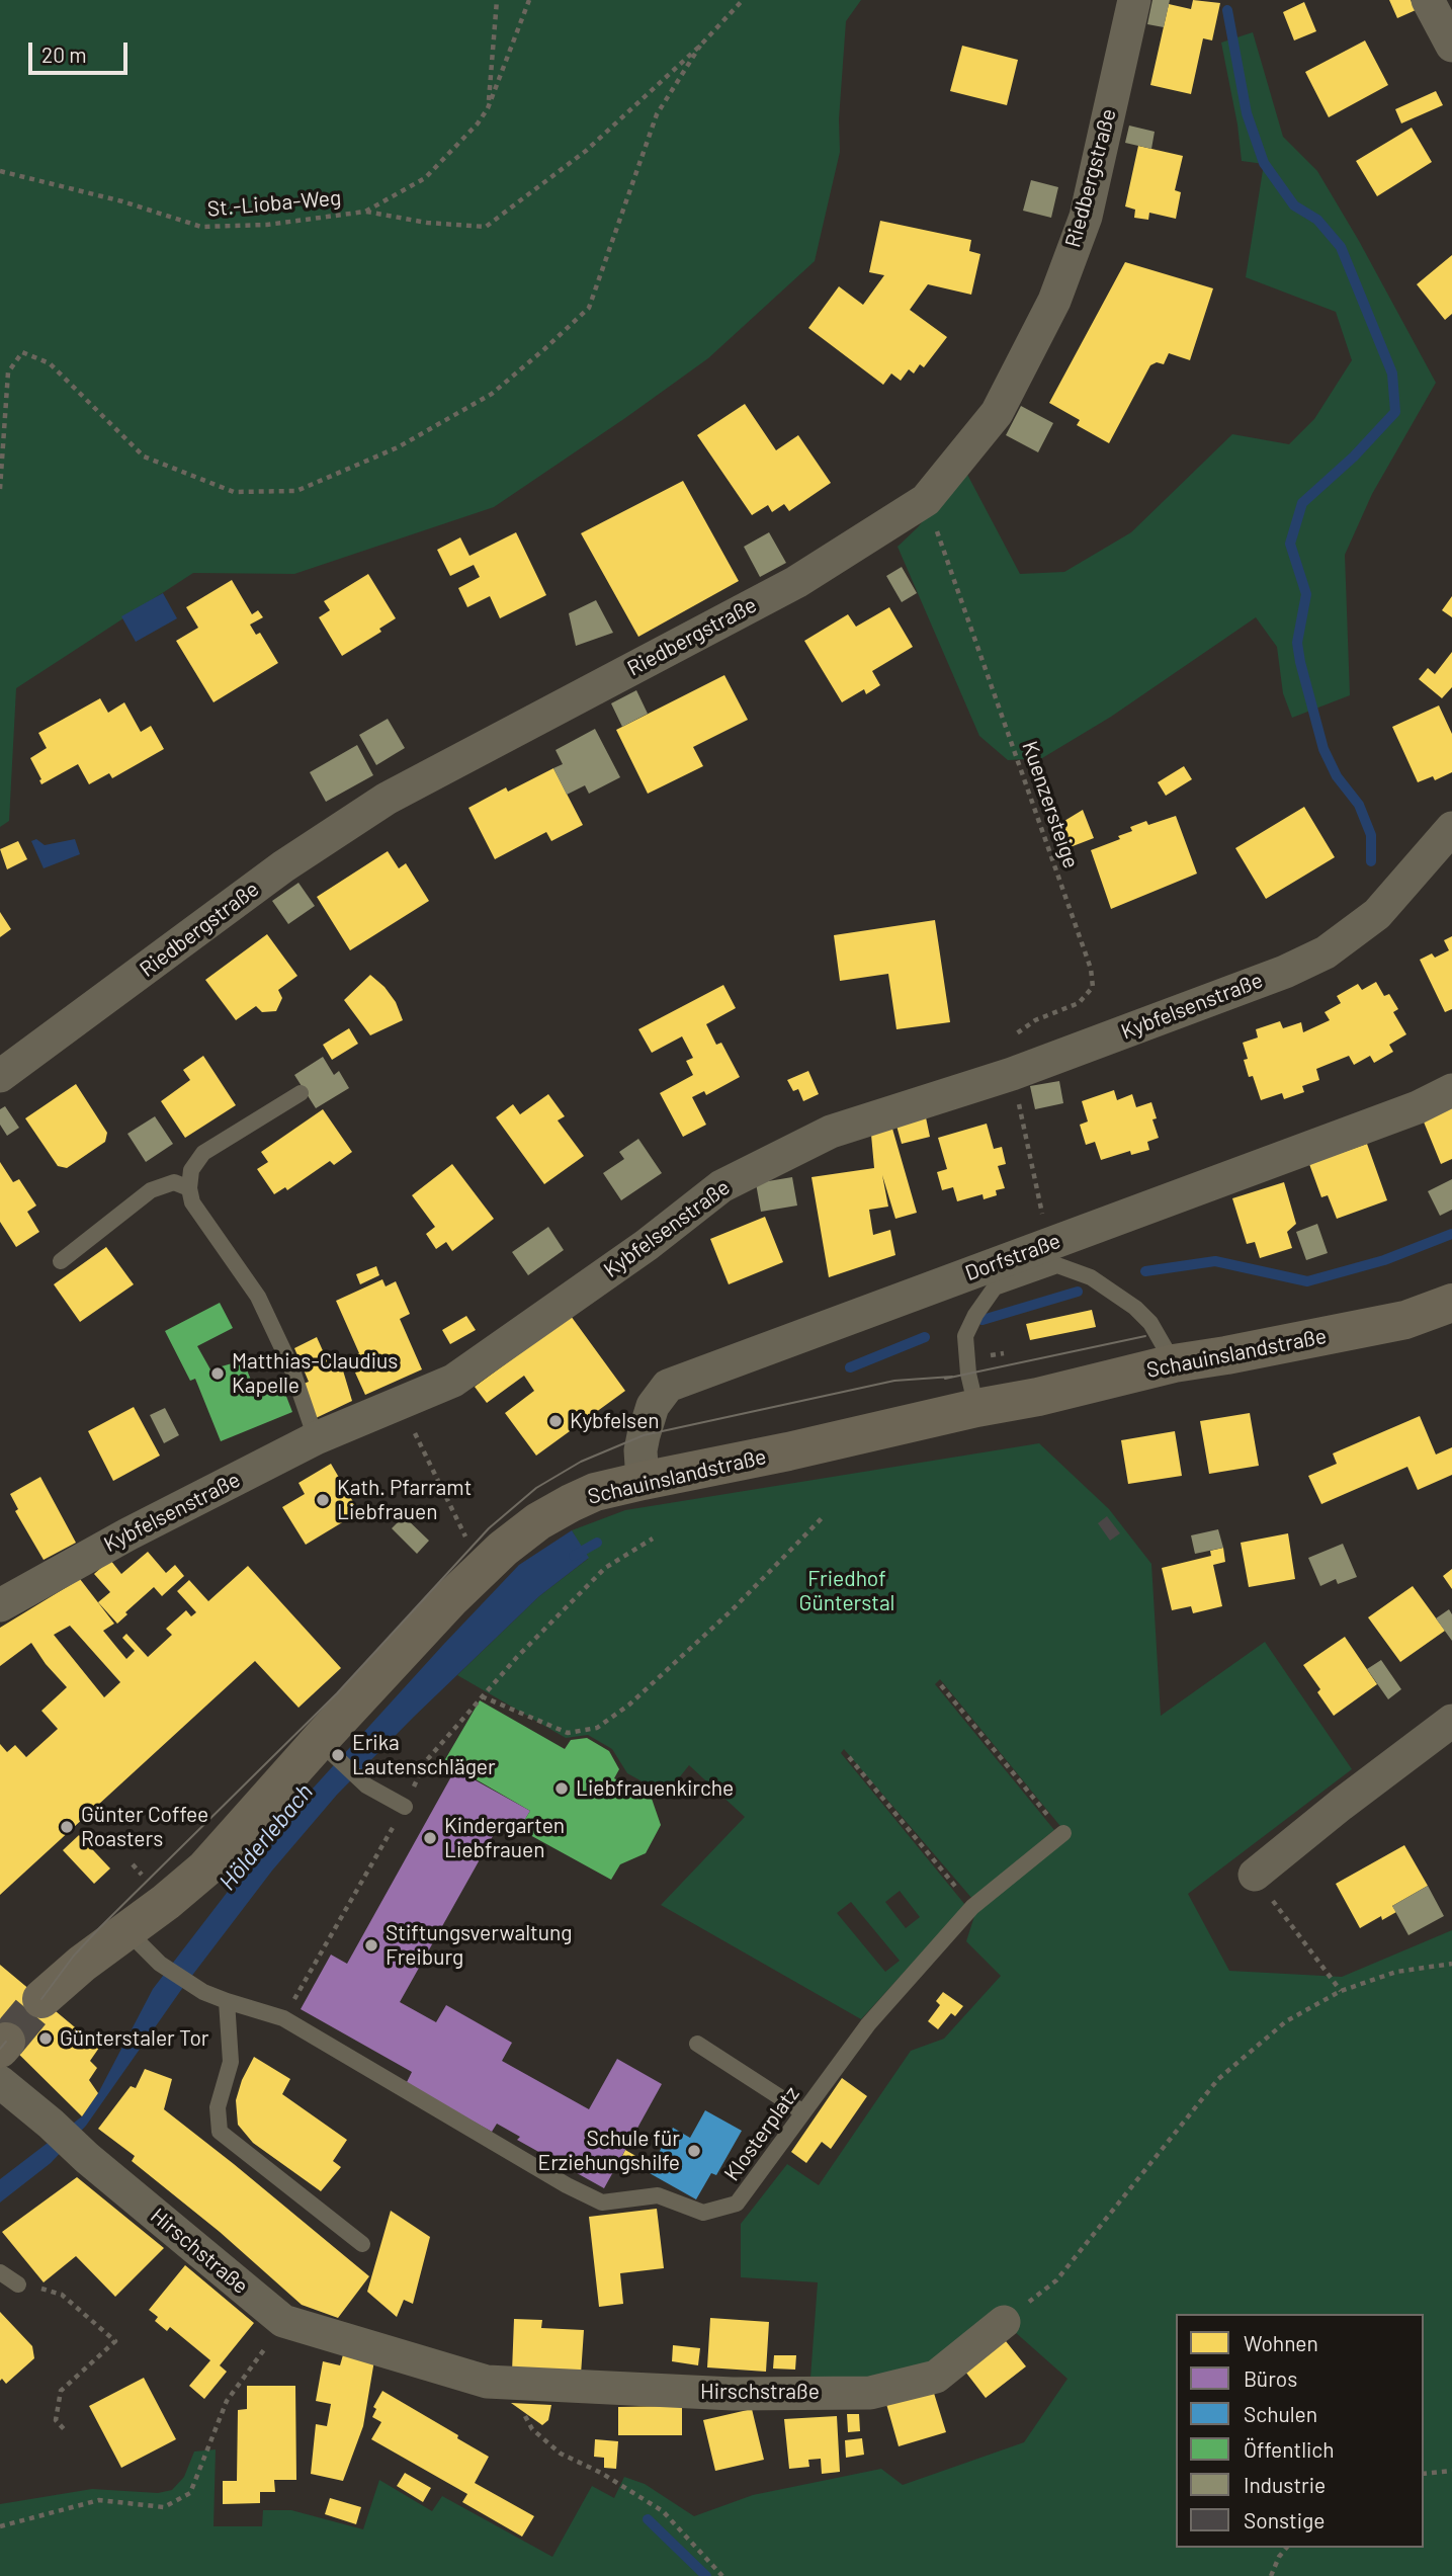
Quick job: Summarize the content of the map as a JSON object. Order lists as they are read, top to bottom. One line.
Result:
{"streets":{"main road":["Schauinslandstraße"],"street":["Riedbergstraße","Kybfelsenstraße","Dorfstraße","Hirschstraße"],"lane":["Klosterplatz"],"path":["St.-Lioba-Weg","Kuenzersteige"]},"crossings":[["Riedbergstraße","Kuenzersteige"],["Kuenzersteige","Kybfelsenstraße"],["Dorfstraße","Schauinslandstraße"],["Schauinslandstraße","Klosterplatz"]],"water":["Hölderlebach"],"parks":["Friedhof Günterstal"],"places":["Matthias-Claudius Kapelle","Kybfelsen","Kath. Pfarramt Liebfrauen","Erika Lautenschläger","Liebfrauenkirche","Günter Coffee Roasters","Kindergarten Liebfrauen","Stiftungsverwaltung Freiburg","Günterstaler Tor","Schule für Erziehungshilfe"],"legend":["Wohnen","Büros","Schulen","Öffentlich","Industrie","Sonstige"],"scale_bar":"20 m"}
